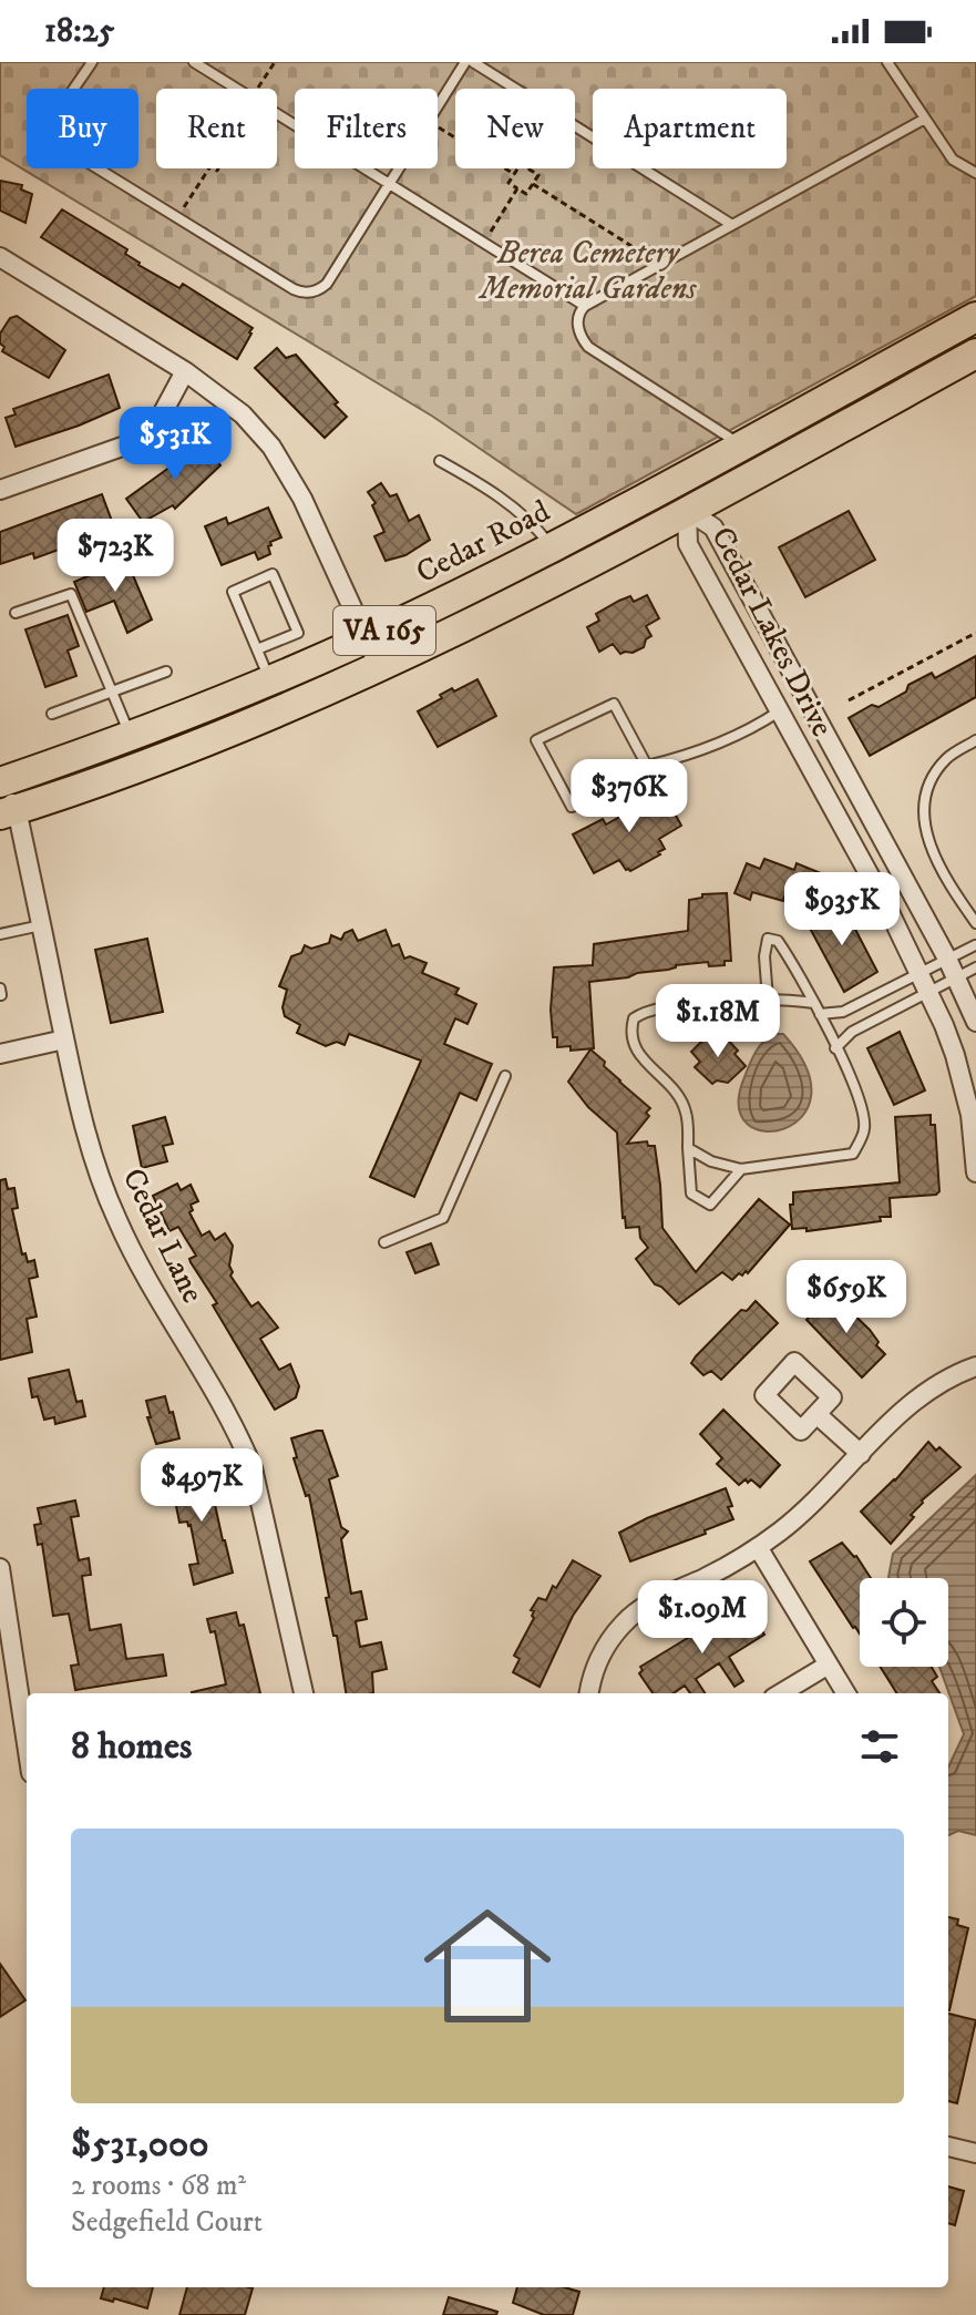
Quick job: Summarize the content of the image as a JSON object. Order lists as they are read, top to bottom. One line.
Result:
{"streets":{"main road":["Cedar Road","VA 165"],"street":["Cedar Lakes Drive","Cedar Lane"]},"crossings":[["Cedar Road","VA 165"],["Cedar Road","Cedar Lane"],["VA 165","Cedar Lakes Drive"],["VA 165","Cedar Lane"]],"parks":["Berea Cemetery Memorial Gardens"],"page":{"status":"18:25","chip":["Buy","Rent","Filters","New","Apartment"],"price":["$531K","$723K","$376K","$935K","$1.18M","$659K","$497K","$1.09M"],"heading":"8 homes","list":[{"name":"$531,000","note":"2 rooms · 68 m² · Sedgefield Court"}]}}
